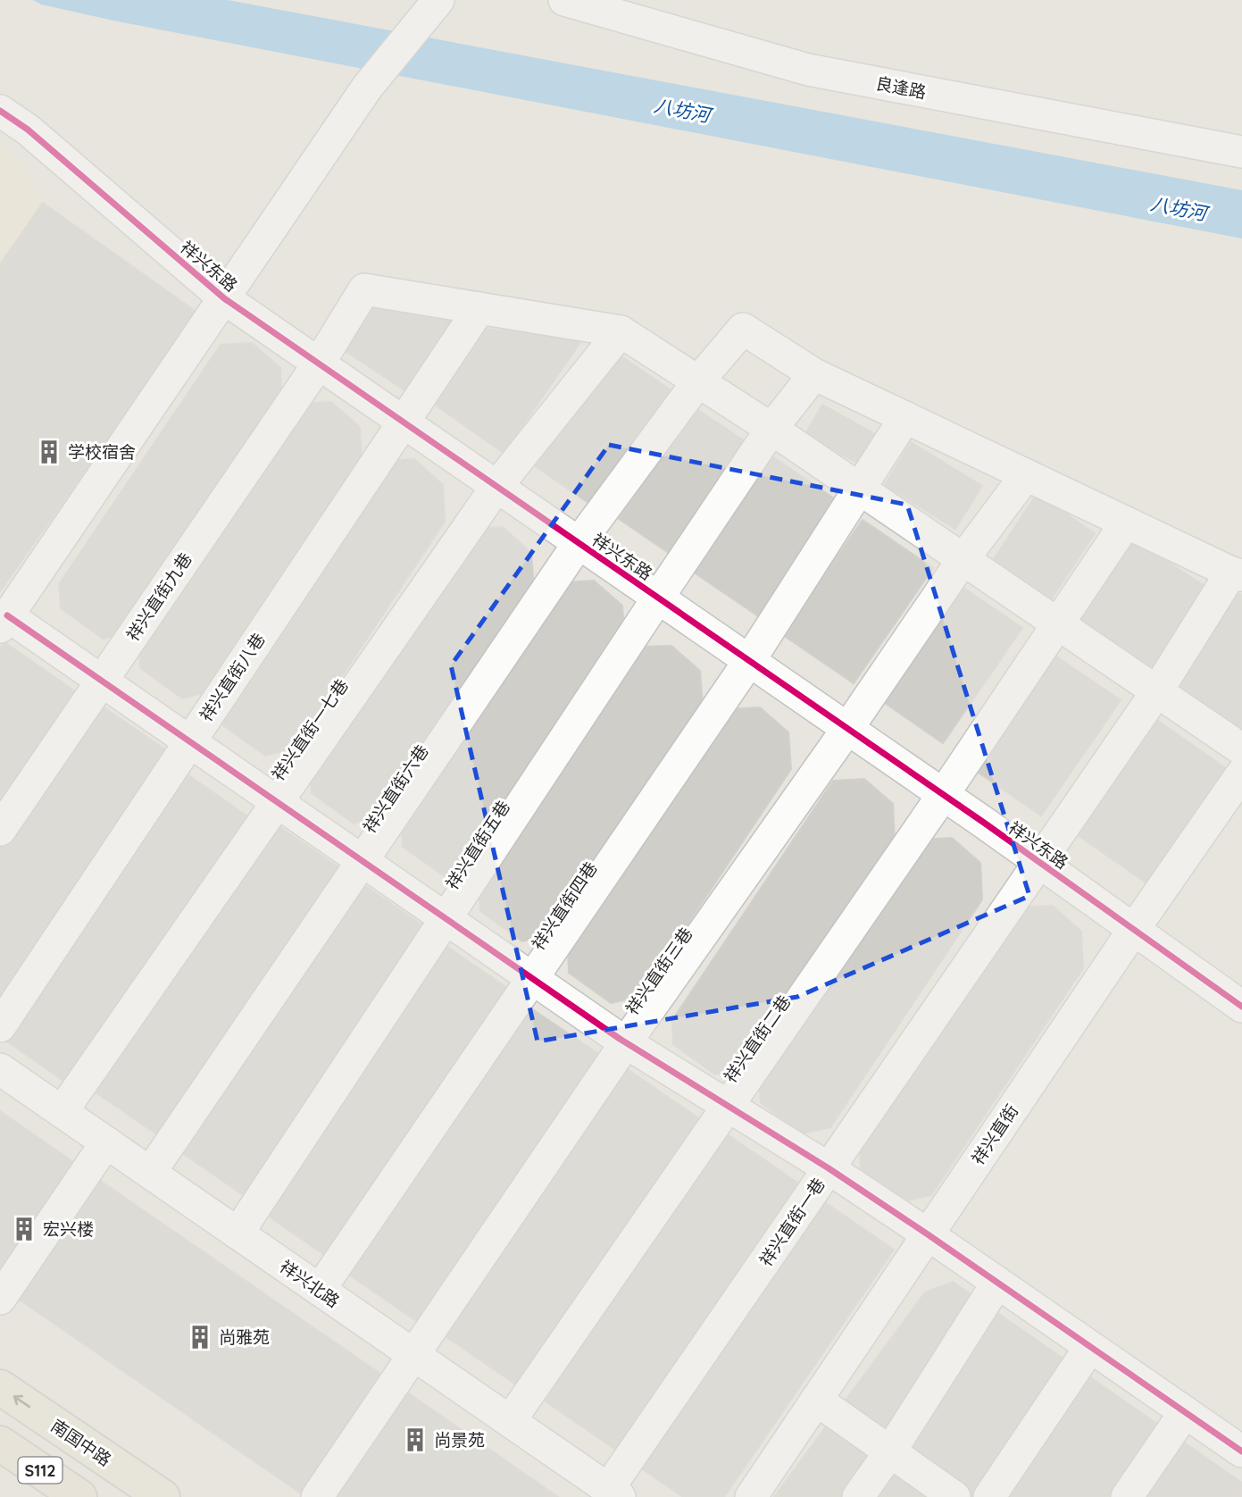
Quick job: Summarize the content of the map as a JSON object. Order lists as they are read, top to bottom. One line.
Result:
{"streets":{"highway":["S112"],"main road":["南国中路"],"street":["良逢路","祥兴东路","祥兴直街九巷","祥兴直街八巷","祥兴直街一七巷","祥兴直街六巷","祥兴直街五巷","祥兴直街四巷","祥兴直街三巷","祥兴直街二巷","祥兴直街","祥兴直街一巷","祥兴北路"]},"crossings":[["祥兴东路","祥兴直街九巷"],["祥兴东路","祥兴直街八巷"],["祥兴东路","祥兴直街一七巷"],["祥兴东路","祥兴直街六巷"],["祥兴东路","祥兴直街五巷"],["祥兴东路","祥兴直街四巷"],["祥兴东路","祥兴直街三巷"],["祥兴东路","祥兴直街二巷"],["祥兴东路","祥兴直街"],["祥兴东路","祥兴直街一巷"],["祥兴直街九巷","祥兴直街八巷"],["祥兴直街一七巷","祥兴北路"],["祥兴直街六巷","祥兴直街五巷"],["祥兴直街六巷","祥兴北路"],["祥兴直街五巷","祥兴北路"],["祥兴直街四巷","祥兴北路"],["祥兴直街三巷","祥兴北路"],["祥兴直街二巷","祥兴北路"],["祥兴直街一巷","祥兴北路"]],"one_way":["南国中路"],"water":["八坊河"],"places":{"building":["学校宿舍","宏兴楼","尚雅苑","尚景苑"]}}
